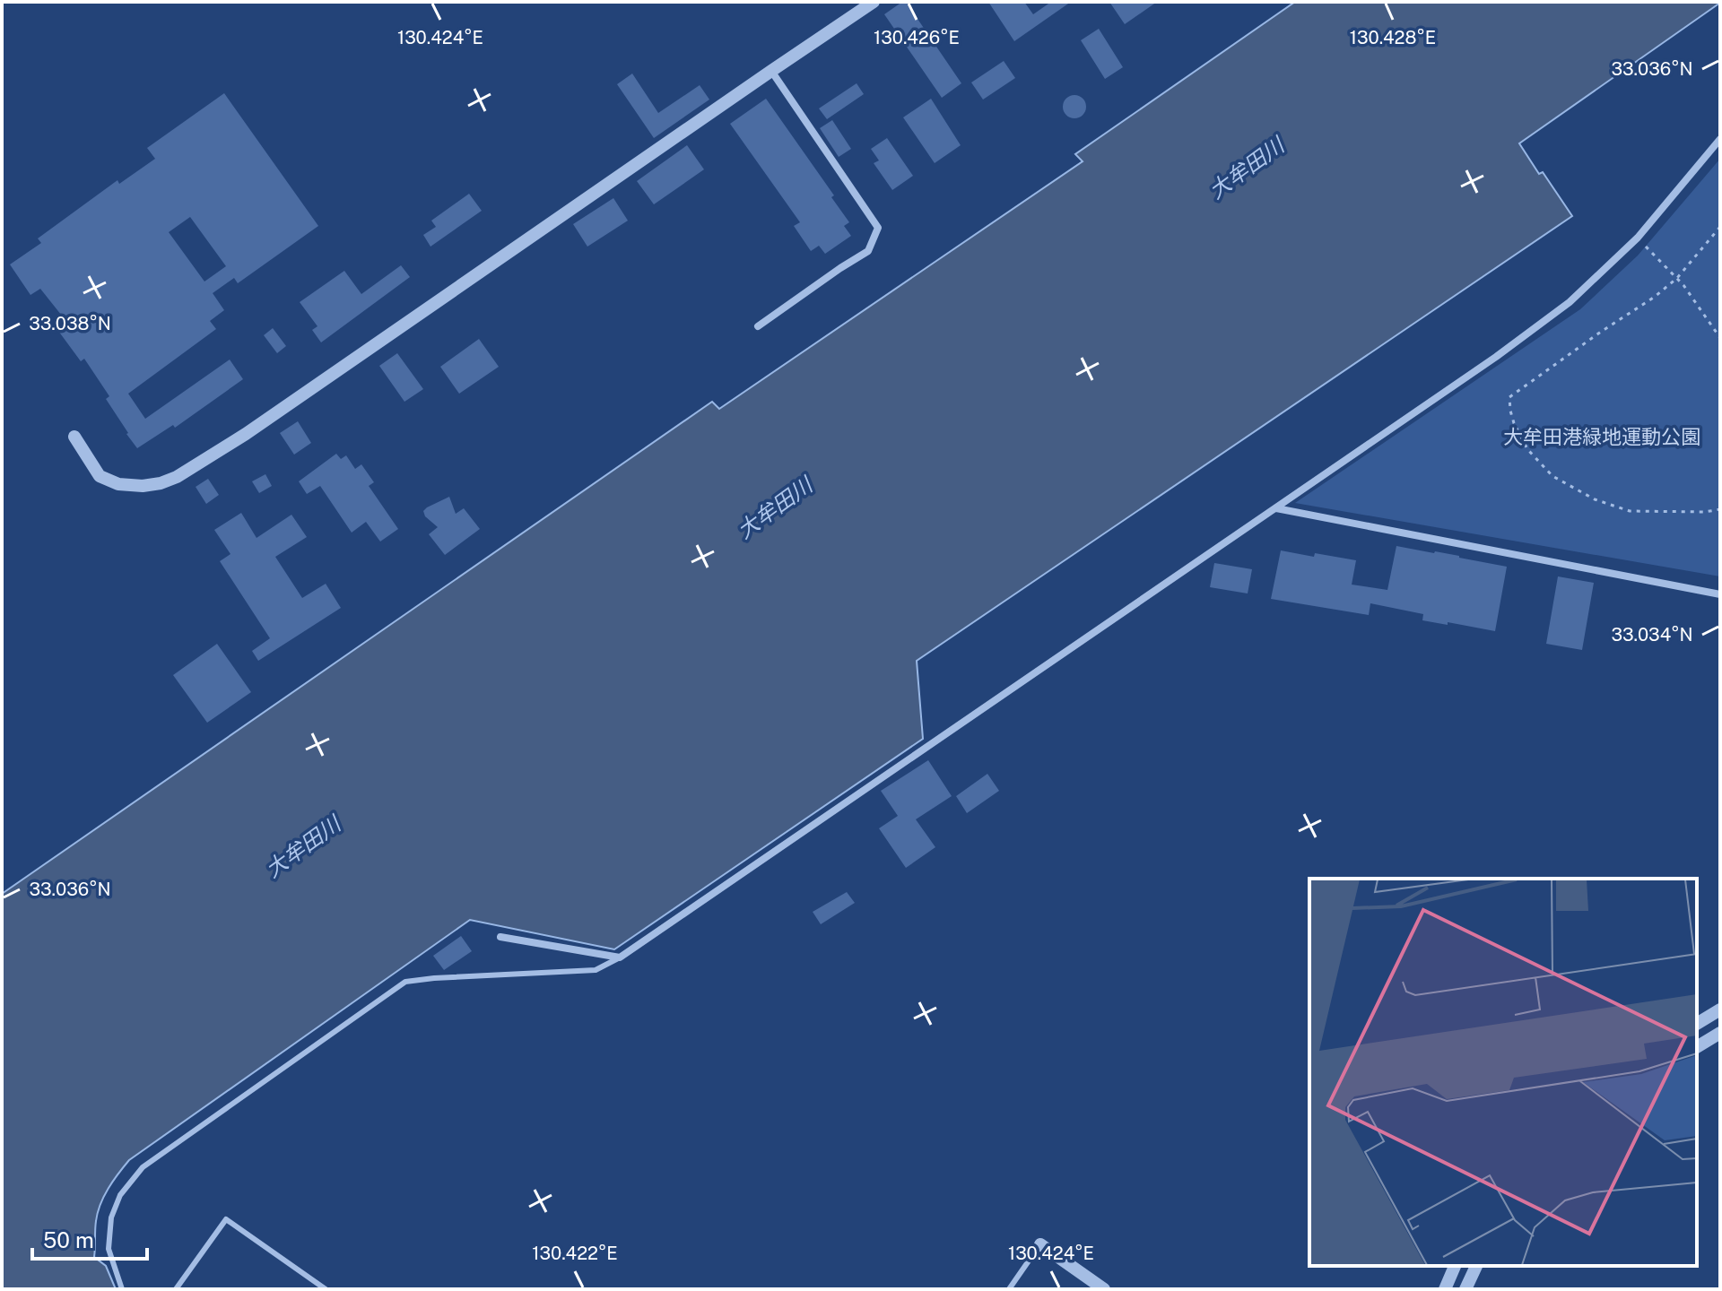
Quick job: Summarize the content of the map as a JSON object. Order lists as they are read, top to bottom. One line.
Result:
{"water":["大牟田川"],"parks":["大牟田港緑地運動公園"],"scale_bar":"50 m","coordinates":["130.424°E","130.428°E","130.426°E","33.036°N","33.038°N","33.034°N","130.422°E"]}
